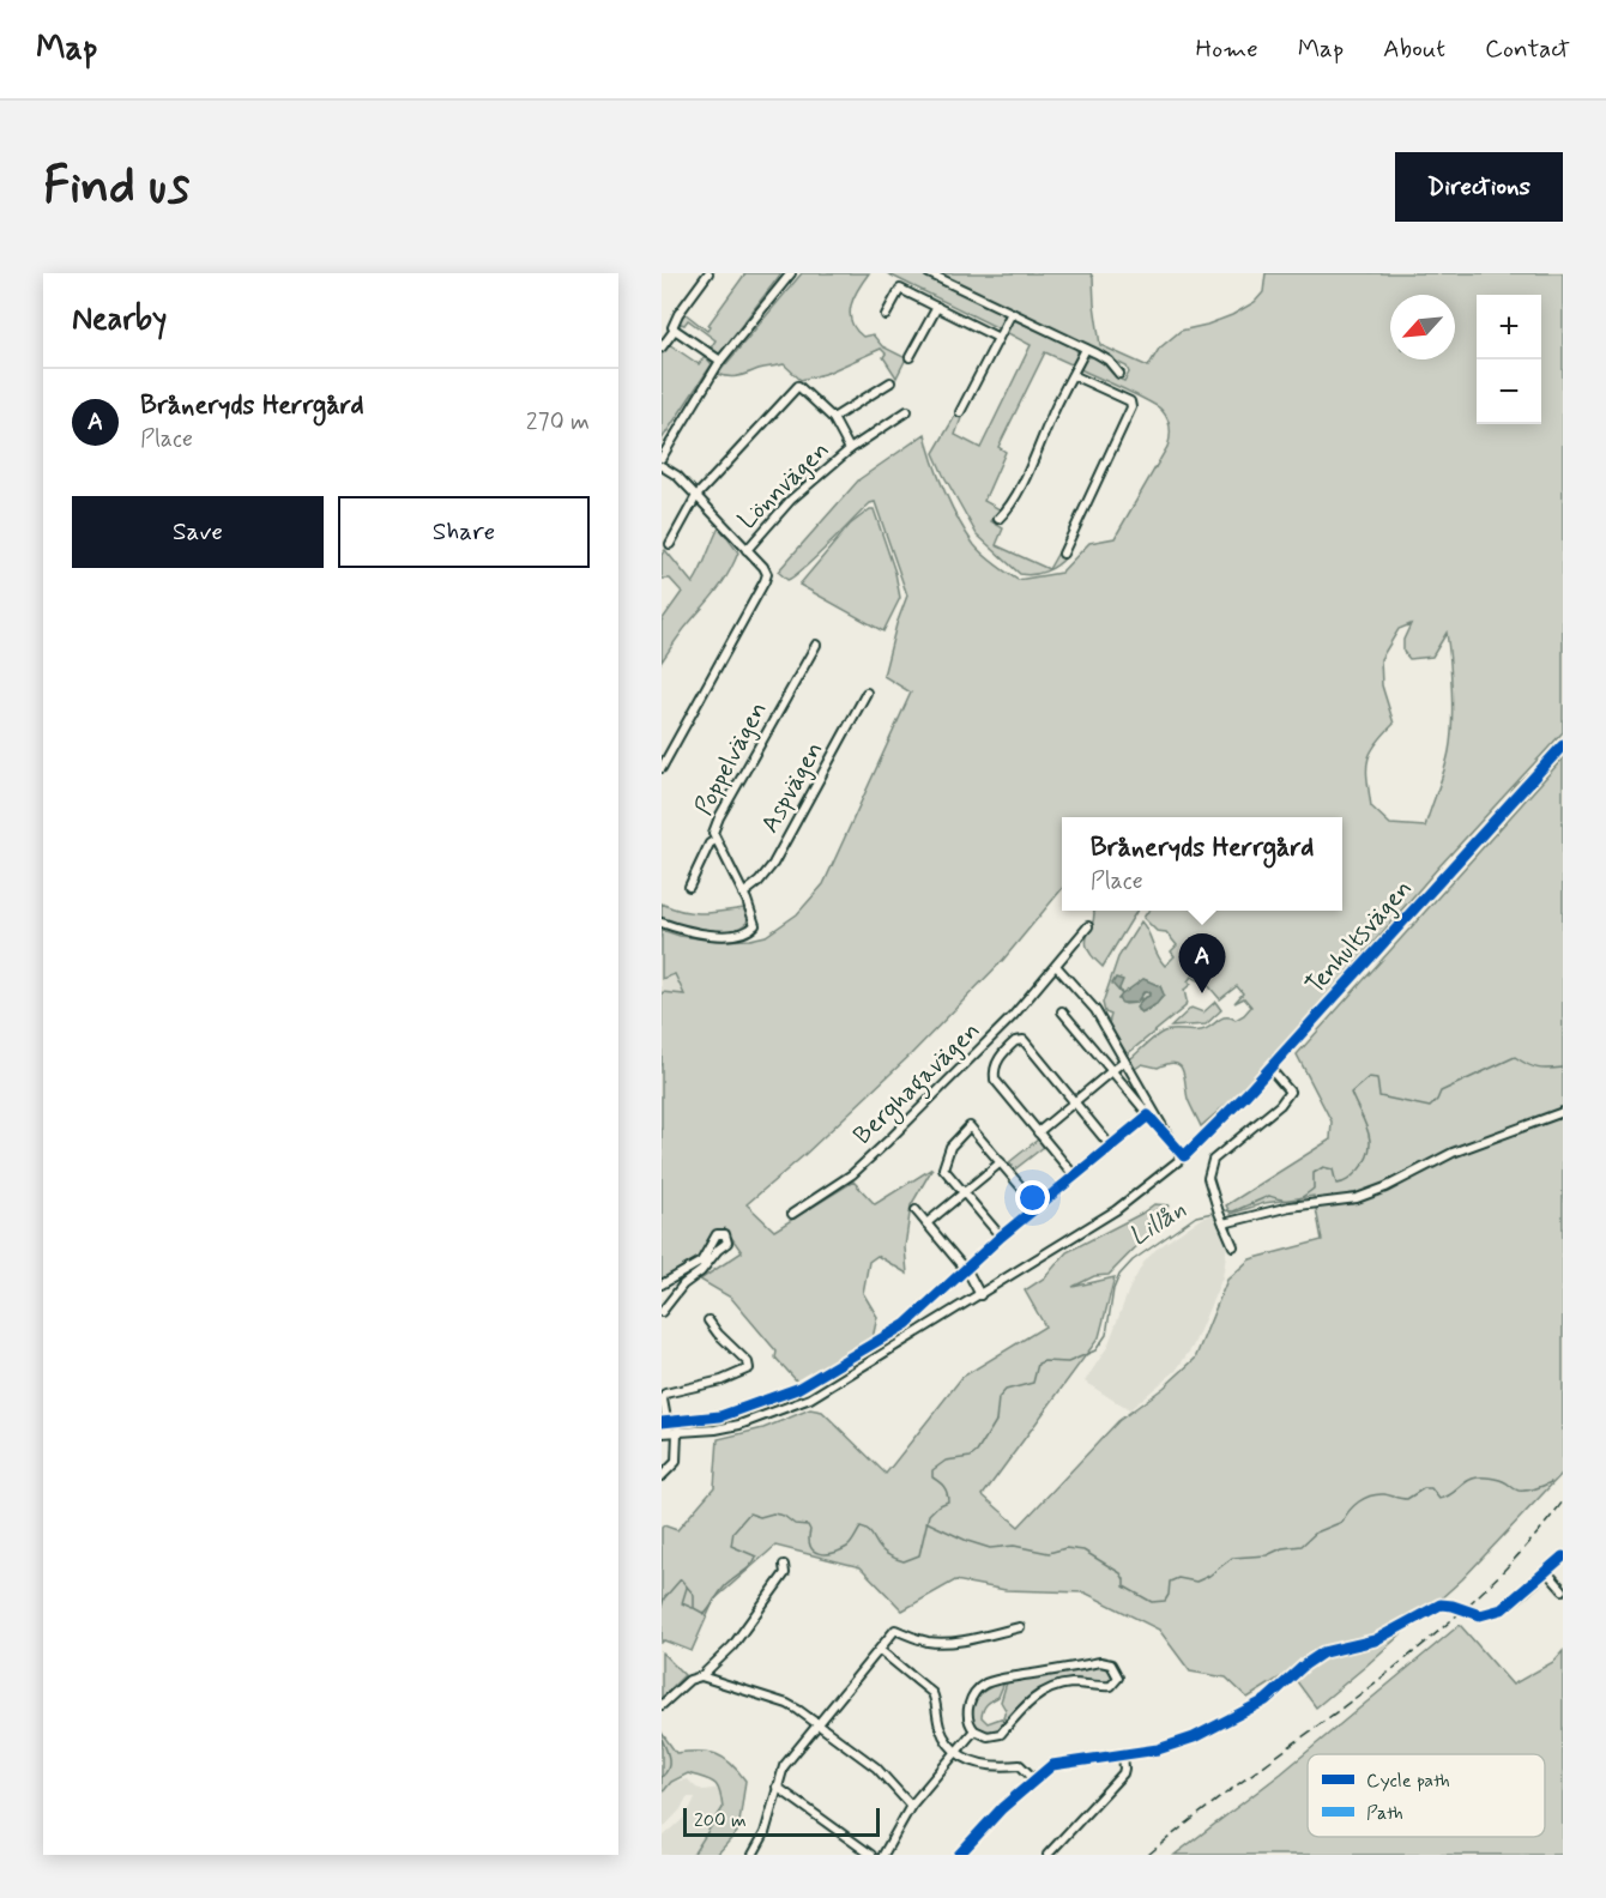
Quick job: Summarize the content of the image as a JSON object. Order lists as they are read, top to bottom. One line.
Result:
{"streets":{"street":["Lönnvägen","Poppelvägen","Aspvägen","Tenhultsvägen","Berghagavägen"]},"crossings":[["Poppelvägen","Aspvägen"]],"water":["Lillån"],"legend":["Cycle path","Path"],"scale_bar":"200 m","north":"bottom left","page":{"header":"Map","nav":["Home","Map","About","Contact"],"buttons":["Directions",["Save","Share"]],"title":"Find us","heading":"Nearby","map_buttons":["+","−"],"list":[{"mark":"A","name":"Bråneryds Herrgård","note":"Place","value":"270 m"}],"popup":["Bråneryds Herrgård","Place"],"pins":"A","scale":"200 m"}}
